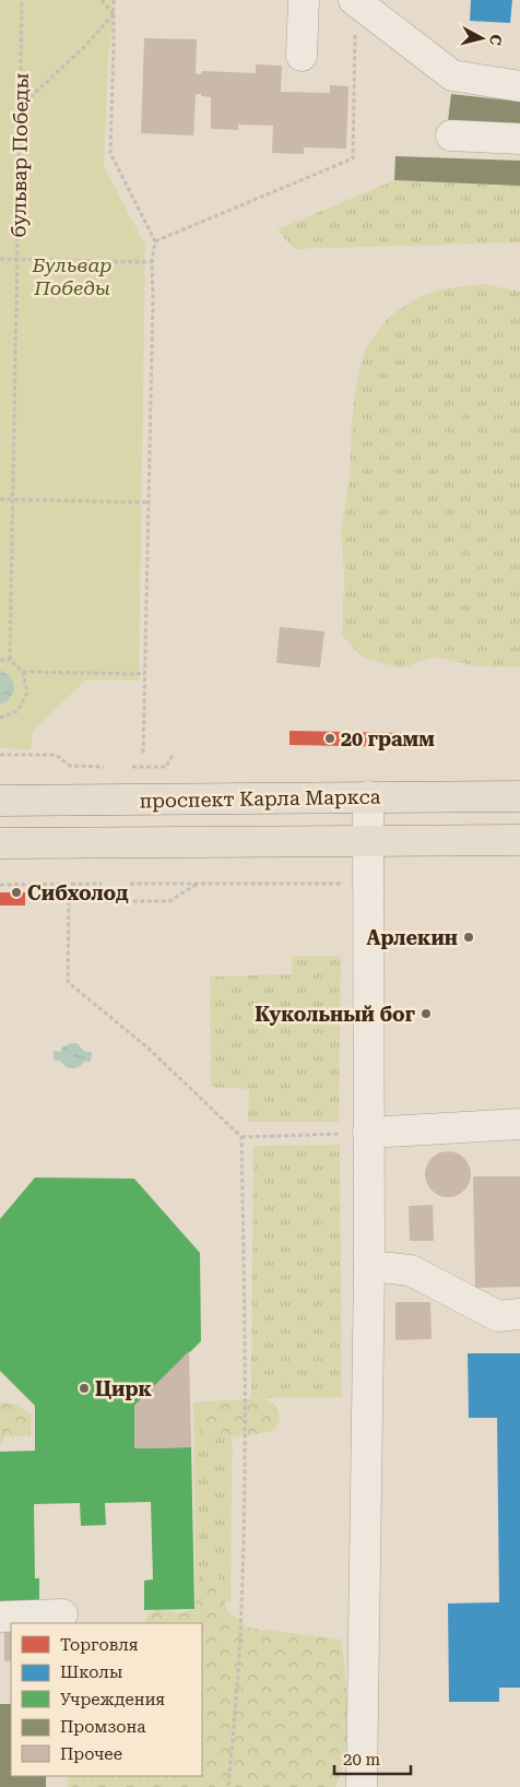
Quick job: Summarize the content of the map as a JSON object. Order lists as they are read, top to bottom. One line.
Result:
{"streets":{"main road":["проспект Карла Маркса"],"path":["бульвар Победы"]},"parks":["Бульвар Победы"],"places":["20 грамм","Сибхолод","Арлекин","Кукольный бог","Цирк"],"legend":["Торговля","Школы","Учреждения","Промзона","Прочее"],"scale_bar":"20 m","north":"right"}
